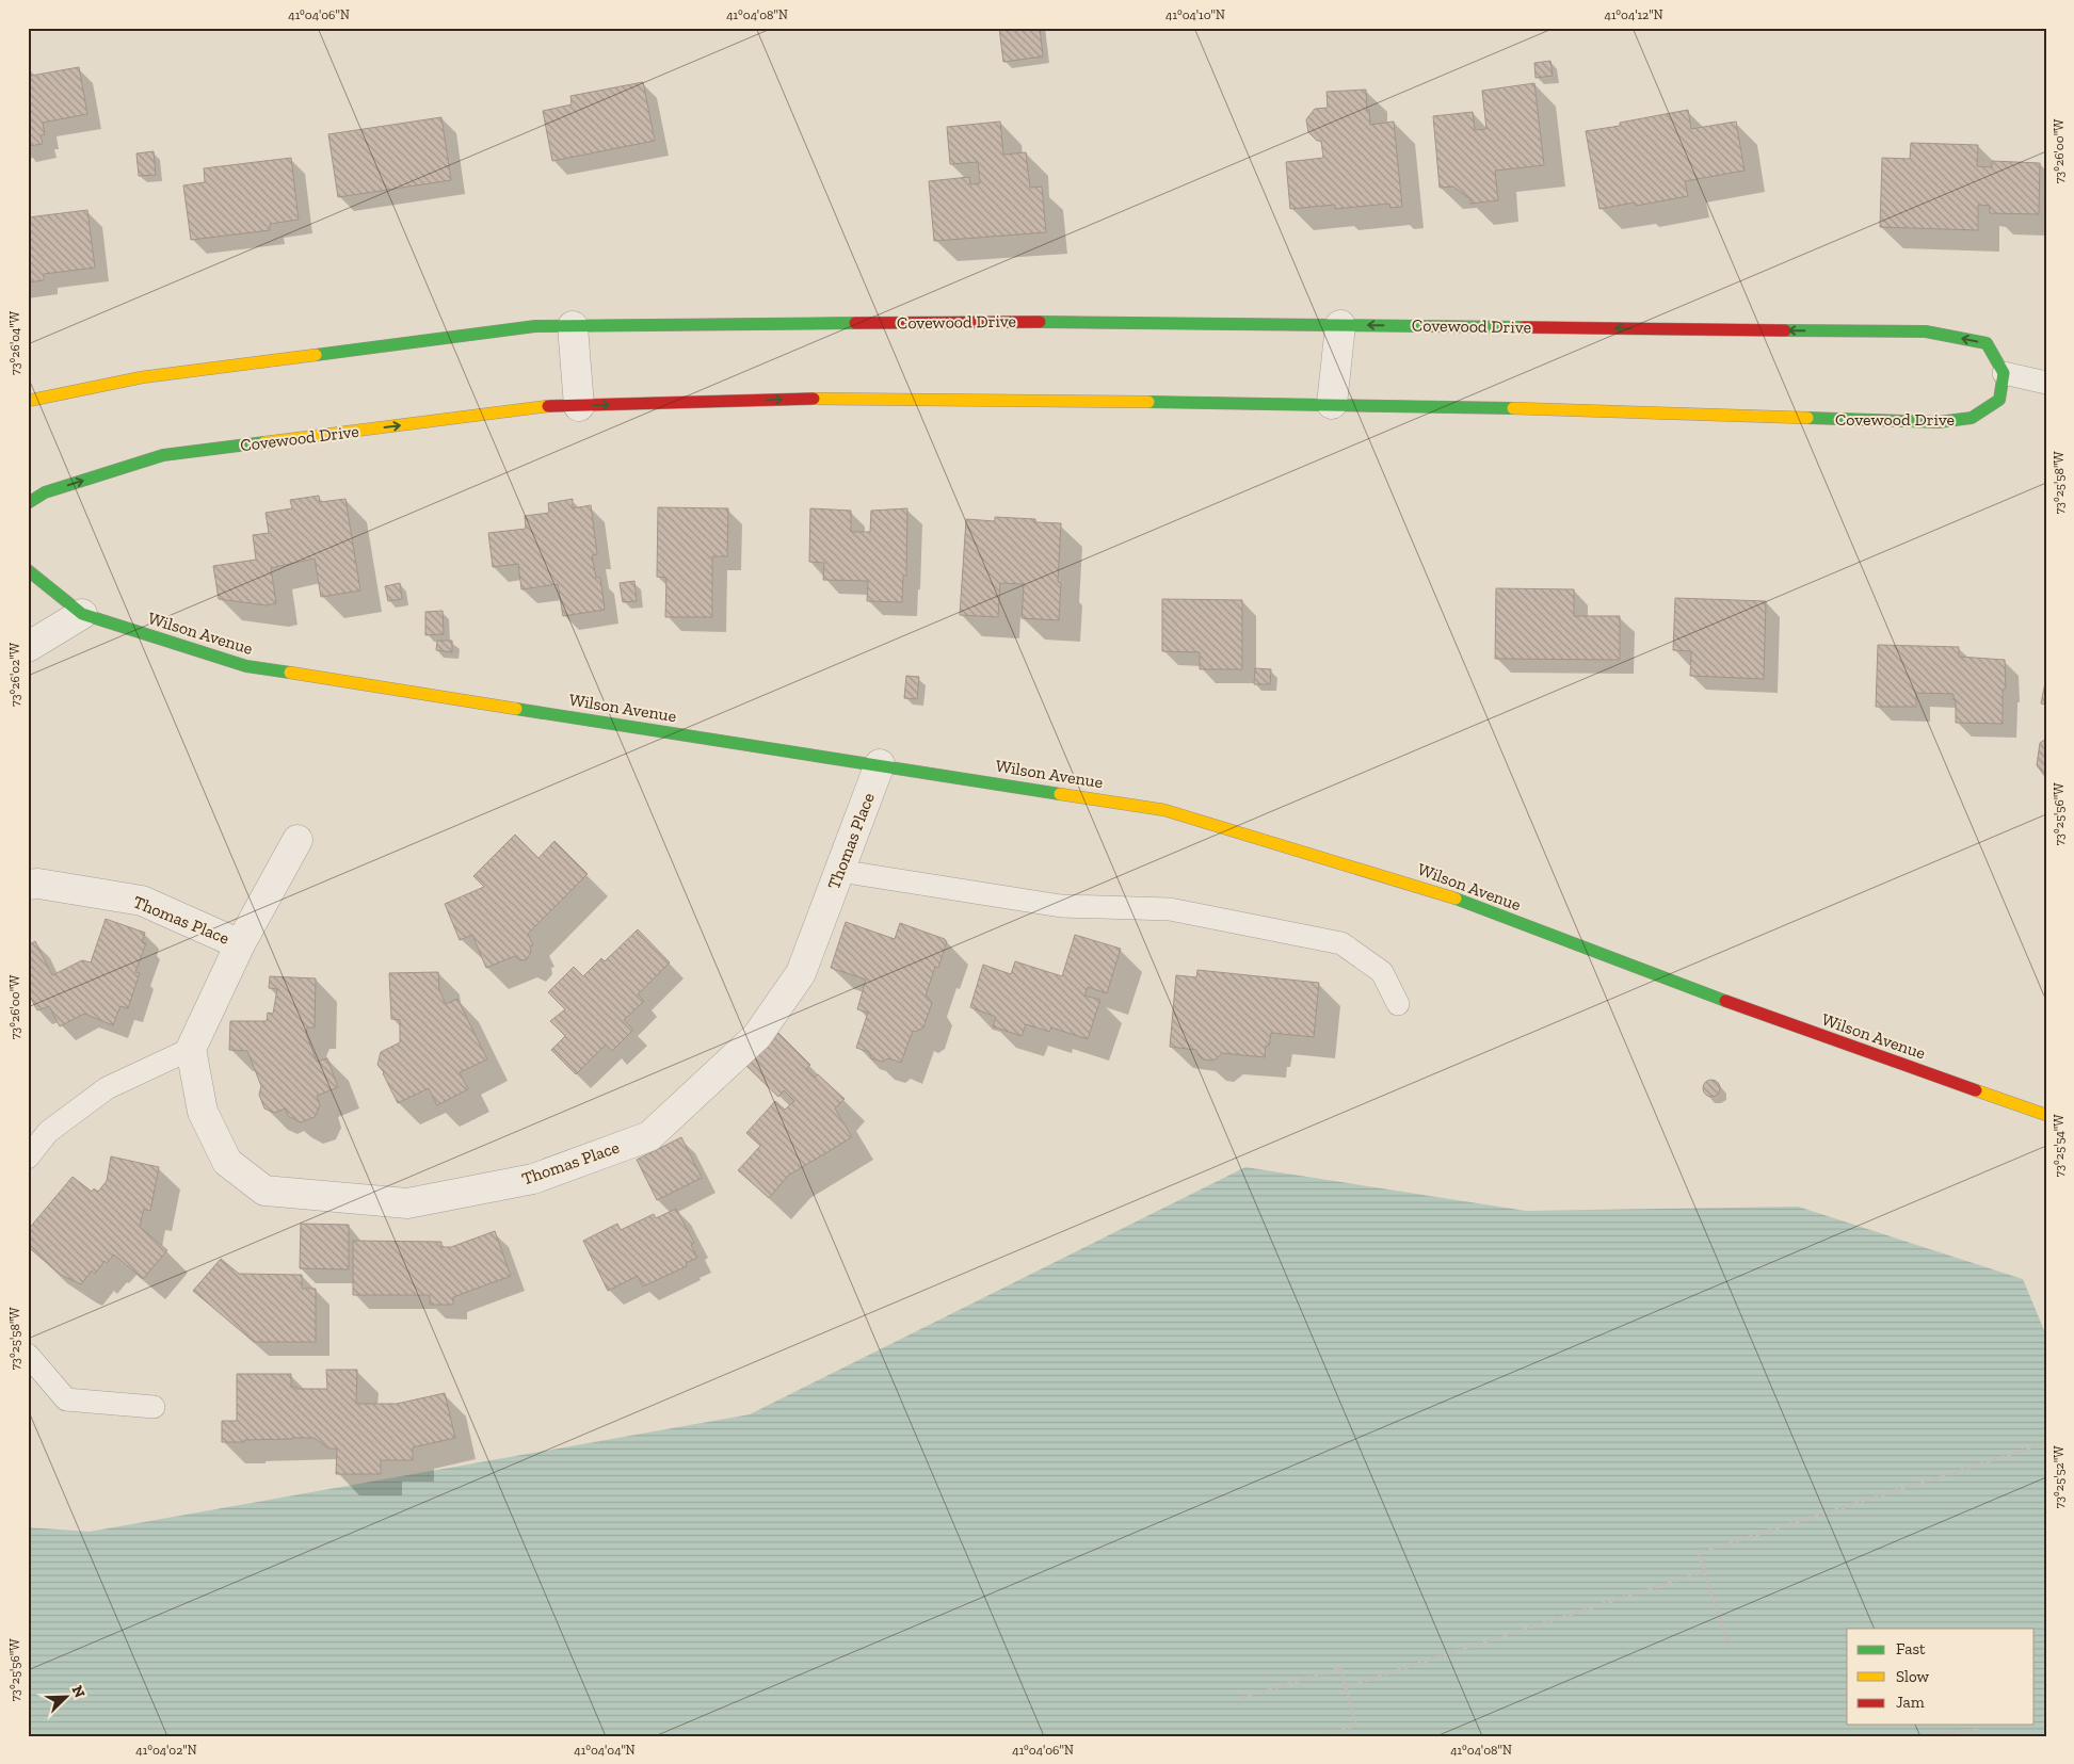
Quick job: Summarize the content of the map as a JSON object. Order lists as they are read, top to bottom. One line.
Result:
{"streets":{"street":["Covewood Drive","Wilson Avenue","Thomas Place"]},"crossings":[["Wilson Avenue","Thomas Place"]],"legend":["Fast","Slow","Jam"],"north":"top right","coordinates":["41°04'06\"N","41°04'08\"N","41°04'10\"N","41°04'12\"N","73°26'00\"W","73°26'04\"W","73°25'58\"W","73°26'02\"W","73°25'56\"W","73°25'54\"W","73°25'52\"W","41°04'02\"N","41°04'04\"N"]}
